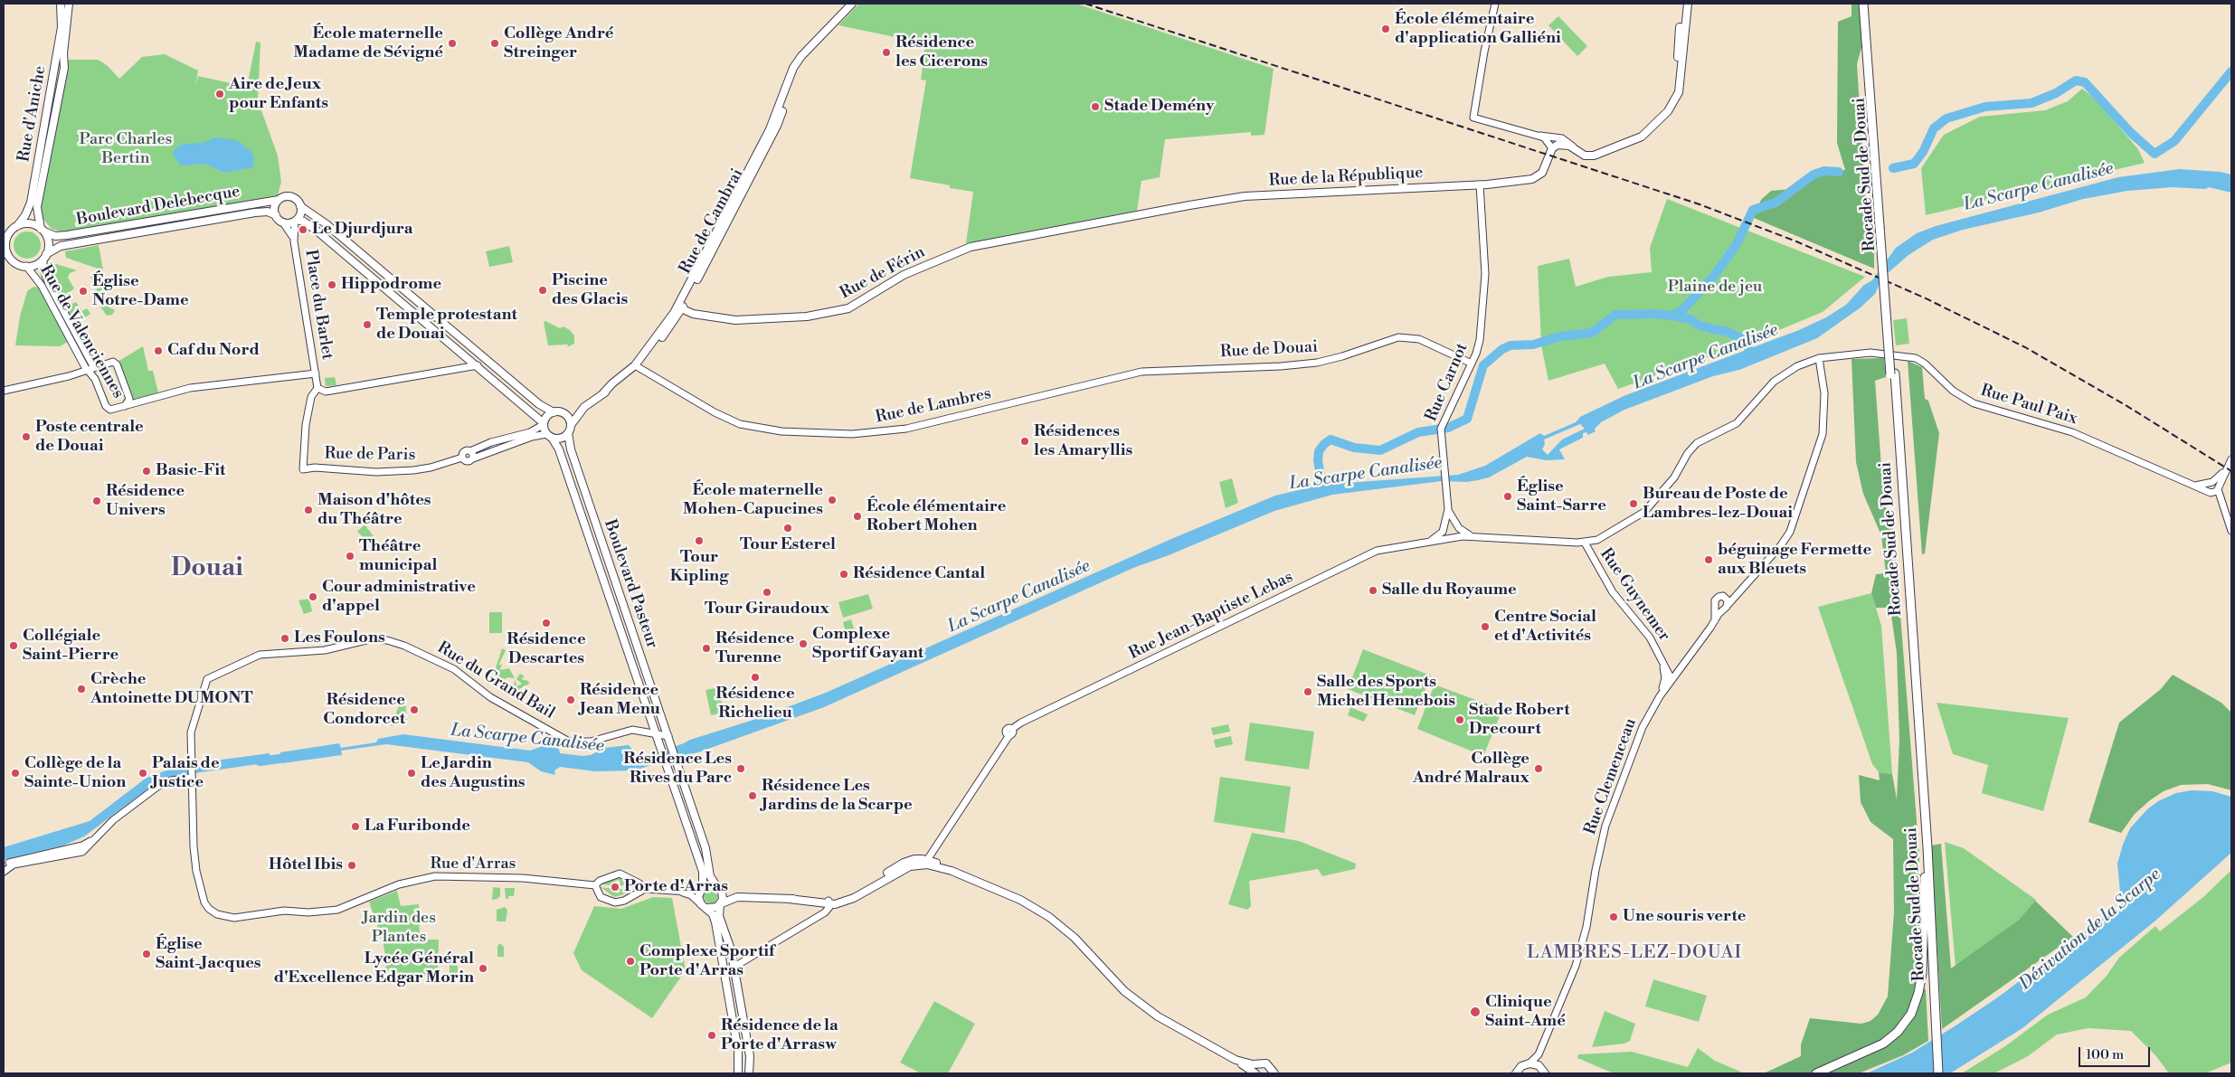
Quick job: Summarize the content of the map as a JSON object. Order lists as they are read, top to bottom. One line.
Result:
{"streets":{"highway":["Rocade Sud de Douai"],"main road":["Rue d'Aniche","Rue de la République","Boulevard Delebecque","Rue de Cambrai","Rue de Férin","Boulevard Pasteur"],"street":["Place du Barlet","Rue de Valenciennes","Rue de Douai","Rue Carnot","Rue Paul Paix","Rue de Lambres","Rue de Paris","Rue Guynemer","Rue Jean-Baptiste Lebas","Rue du Grand Bail","Rue Clemenceau","Rue d'Arras"]},"crossings":[["Rue d'Aniche","Boulevard Delebecque"],["Rue d'Aniche","Rue de Valenciennes"],["Rue de la République","Rue de Férin"],["Rue de la République","Rue Carnot"],["Boulevard Delebecque","Place du Barlet"],["Boulevard Delebecque","Rue de Valenciennes"],["Rue de Cambrai","Rue de Férin"],["Rue de Cambrai","Rue de Lambres"],["Rue de Cambrai","Boulevard Pasteur"],["Place du Barlet","Rue de Valenciennes"],["Place du Barlet","Rue de Paris"],["Rue de Douai","Rue Carnot"],["Rue de Douai","Rue de Lambres"],["Rue Carnot","Rue Jean-Baptiste Lebas"],["Rue Paul Paix","Rue Guynemer"],["Rue Paul Paix","Rue Jean-Baptiste Lebas"],["Rue Paul Paix","Rue Clemenceau"],["Boulevard Pasteur","Rue du Grand Bail"],["Rue Guynemer","Rue Jean-Baptiste Lebas"],["Rue Guynemer","Rue Clemenceau"],["Rue du Grand Bail","Rue d'Arras"]],"districts":["Douai","LAMBRES-LEZ-DOUAI"],"water":["La Scarpe Canalisée","Dérivation de la Scarpe"],"parks":["Parc Charles Bertin","Plaine de jeu","Jardin des Plantes"],"places":["École élémentaire d'application Galliéni","École maternelle Madame de Sévigné","Collège André Streinger","Résidence les Cicerons","Aire de Jeux pour Enfants","Stade Demény","Le Djurdjura","Hippodrome","Piscine des Glacis","Église Notre-Dame","Temple protestant de Douai","Caf du Nord","Poste centrale de Douai","Résidences les Amaryllis","Basic-Fit","Église Saint-Sarre","École maternelle Mohen-Capucines","Résidence Univers","Bureau de Poste de Lambres-lez-Douai","Maison d'hôtes du Théâtre","École élémentaire Robert Mohen","Tour Esterel","Tour Kipling","Théâtre municipal","béguinage Fermette aux Bleuets","Résidence Cantal","Salle du Royaume","Tour Giraudoux","Cour administrative d'appel","Résidence Descartes","Centre Social et d'Activités","Les Foulons","Complexe Sportif Gayant","Collégiale Saint-Pierre","Résidence Turenne","Résidence Richelieu","Crèche Antoinette DUMONT","Salle des Sports Michel Hennebois","Résidence Jean Menu","Résidence Condorcet","Stade Robert Drecourt","Résidence Les Rives du Parc","Collège André Malraux","Collège de la Sainte-Union","Palais de Justice","Le Jardin des Augustins","Résidence Les Jardins de la Scarpe","La Furibonde","Hôtel Ibis","Porte d'Arras","Une souris verte","Église Saint-Jacques","Complexe Sportif Porte d'Arras","Lycée Général d'Excellence Edgar Morin","Clinique Saint-Amé","Résidence de la Porte d'Arrasw"],"scale_bar":"100 m"}
